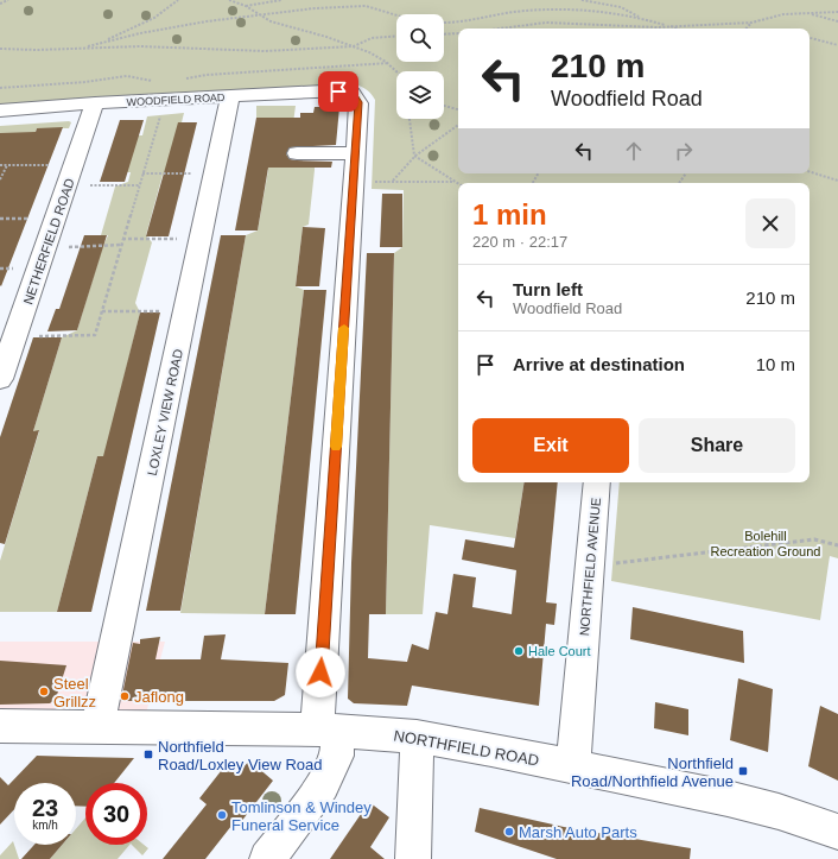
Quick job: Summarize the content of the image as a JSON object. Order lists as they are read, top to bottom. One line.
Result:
{"streets":{"street":["WOODFIELD ROAD","NETHERFIELD ROAD","LOXLEY VIEW ROAD","NORTHFIELD AVENUE","NORTHFIELD ROAD"]},"crossings":[["WOODFIELD ROAD","NETHERFIELD ROAD"],["WOODFIELD ROAD","LOXLEY VIEW ROAD"],["LOXLEY VIEW ROAD","NORTHFIELD ROAD"],["NORTHFIELD AVENUE","NORTHFIELD ROAD"]],"parks":["Bolehill Recreation Ground"],"places":{"other":["Hale Court","Steel Grillzz","Jaflong","Tomlinson & Windey Funeral Service","Marsh Auto Parts"],"transit":["Northfield Road/Loxley View Road","Northfield Road/Northfield Avenue"]},"page":{"turn":["210 m","Woodfield Road"],"heading":["1 min","220 m · 22:17"],"list":[{"name":"Turn left","note":"Woodfield Road","value":"210 m"},{"name":"Arrive at destination","value":"10 m"}],"buttons":["Exit","Share"],"speed":"23 km/h","limit":"30"}}
